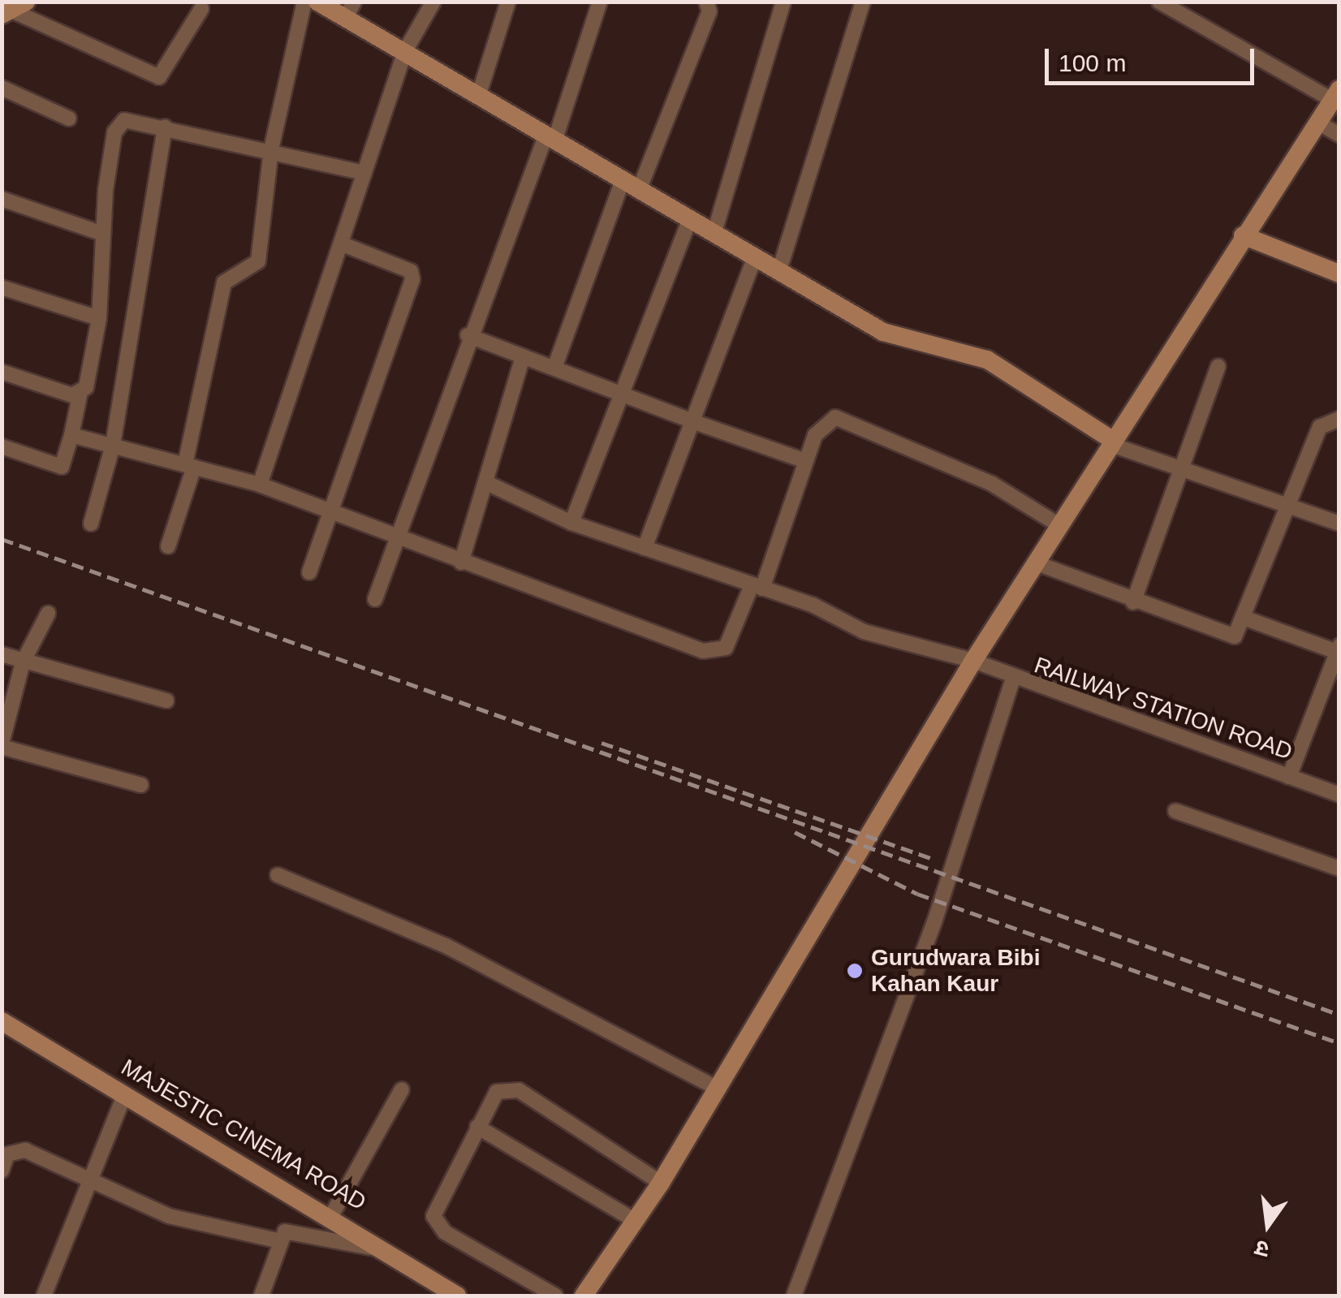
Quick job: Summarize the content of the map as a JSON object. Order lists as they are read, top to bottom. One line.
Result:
{"streets":{"street":["RAILWAY STATION ROAD","MAJESTIC CINEMA ROAD"]},"places":["Gurudwara Bibi Kahan Kaur"],"scale_bar":"100 m","north":"bottom"}
